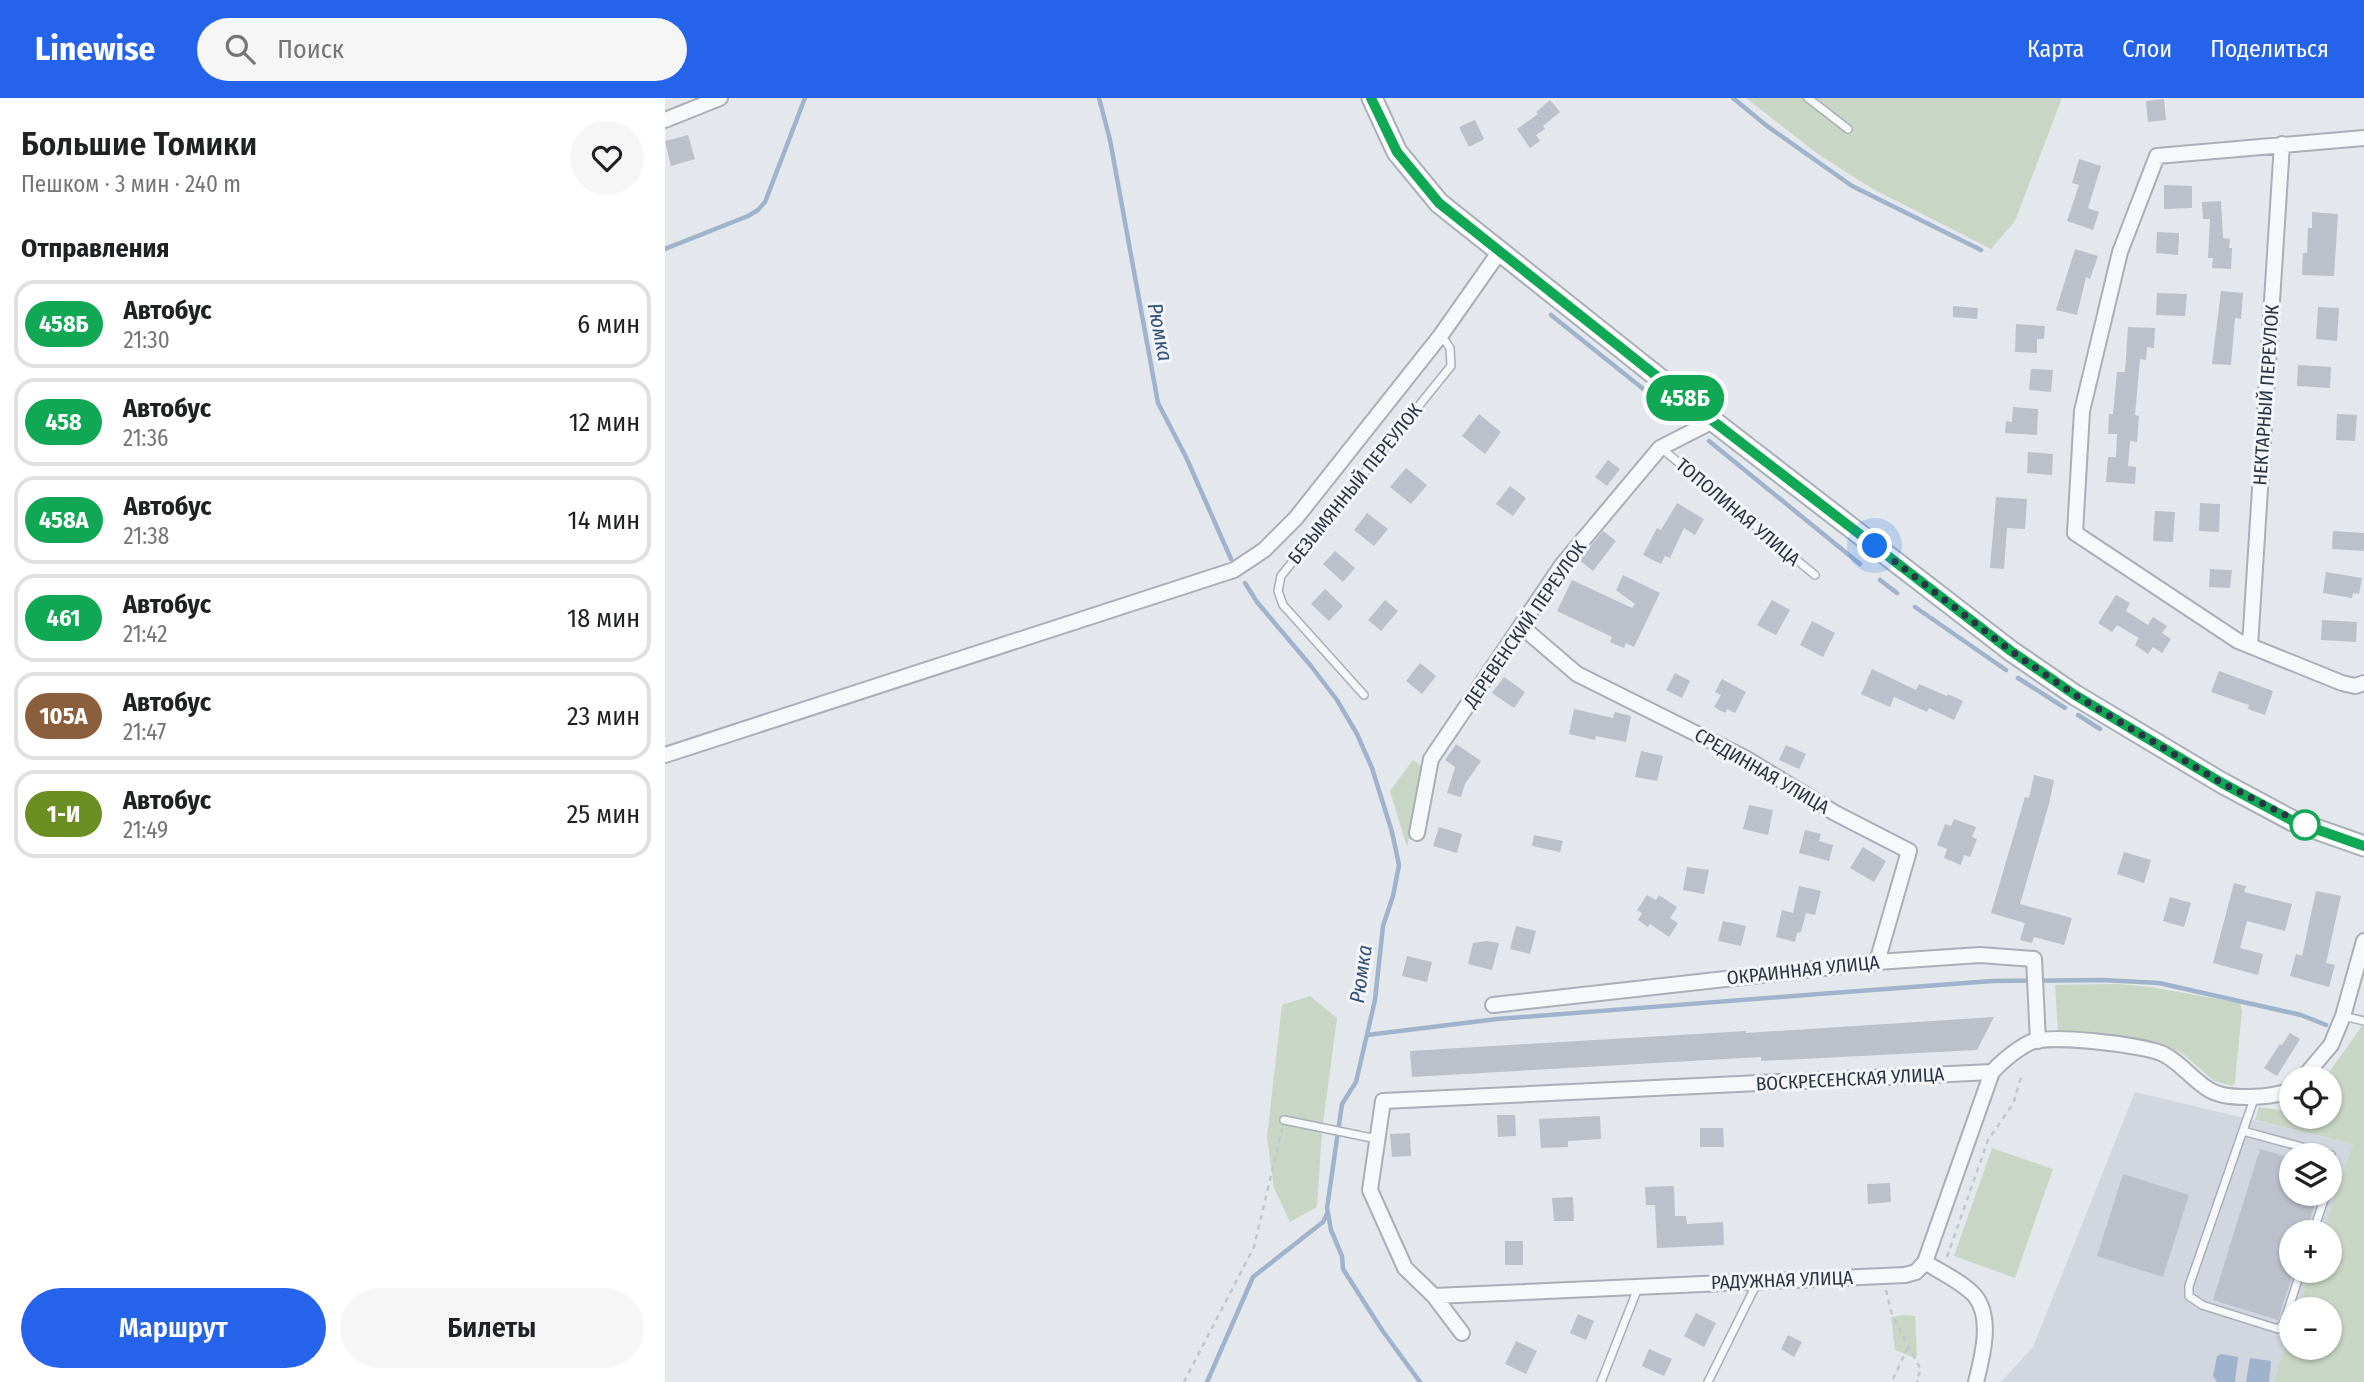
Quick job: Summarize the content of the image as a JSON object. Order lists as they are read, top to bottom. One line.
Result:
{"streets":{"street":["НЕКТАРНЫЙ ПЕРЕУЛОК","ДЕРЕВЕНСКИЙ ПЕРЕУЛОК","СРЕДИННАЯ УЛИЦА","ОКРАИННАЯ УЛИЦА","ВОСКРЕСЕНСКАЯ УЛИЦА","РАДУЖНАЯ УЛИЦА"],"lane":["БЕЗЫМЯННЫЙ ПЕРЕУЛОК","ТОПОЛИНАЯ УЛИЦА"]},"crossings":[["ТОПОЛИНАЯ УЛИЦА","ДЕРЕВЕНСКИЙ ПЕРЕУЛОК"],["ДЕРЕВЕНСКИЙ ПЕРЕУЛОК","СРЕДИННАЯ УЛИЦА"],["СРЕДИННАЯ УЛИЦА","ОКРАИННАЯ УЛИЦА"]],"water":["Рюмка"],"lines":["bus line 458Б"],"page":{"header":"Linewise","search":"Поиск","nav":["Карта","Слои","Поделиться"],"heading":[["Большие Томики","Пешком · 3 мин · 240 m"],"Отправления"],"on_map":"458Б","list":[{"mark":"458Б","name":"Автобус","note":"21:30","value":"6 мин"},{"mark":"458","name":"Автобус","note":"21:36","value":"12 мин"},{"mark":"458А","name":"Автобус","note":"21:38","value":"14 мин"},{"mark":"461","name":"Автобус","note":"21:42","value":"18 мин"},{"mark":"105А","name":"Автобус","note":"21:47","value":"23 мин"},{"mark":"1-И","name":"Автобус","note":"21:49","value":"25 мин"}],"map_buttons":["+","−"],"buttons":["Маршрут","Билеты"]}}
